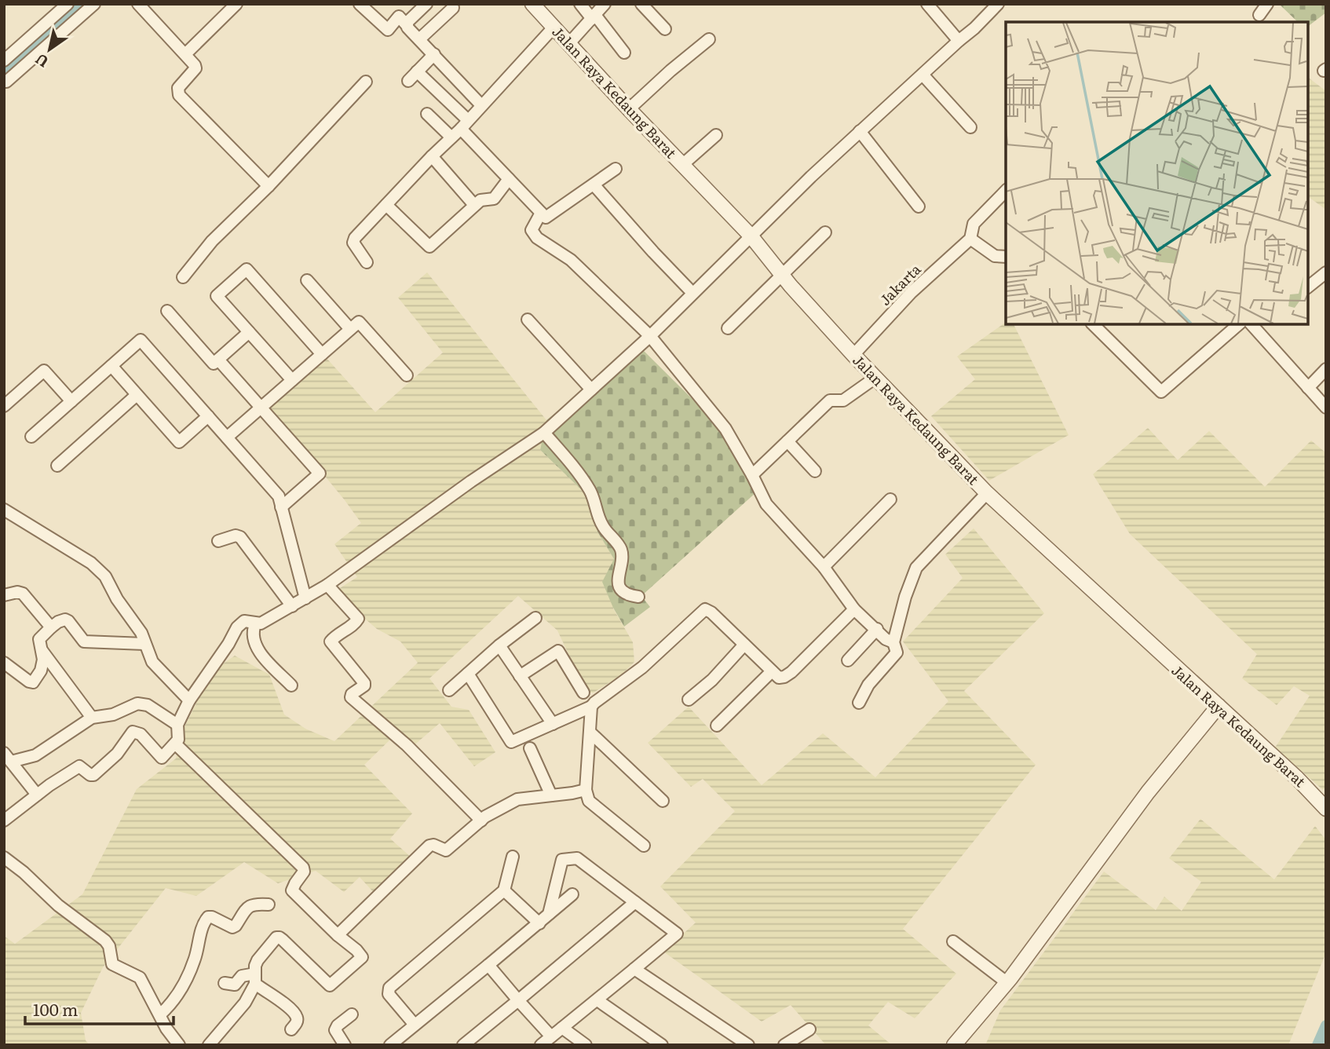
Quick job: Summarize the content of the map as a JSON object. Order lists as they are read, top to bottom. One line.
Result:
{"streets":{"street":["Jalan Raya Kedaung Barat","Jakarta"]},"crossings":[["Jalan Raya Kedaung Barat","Jakarta"]],"scale_bar":"100 m","north":"bottom left"}
